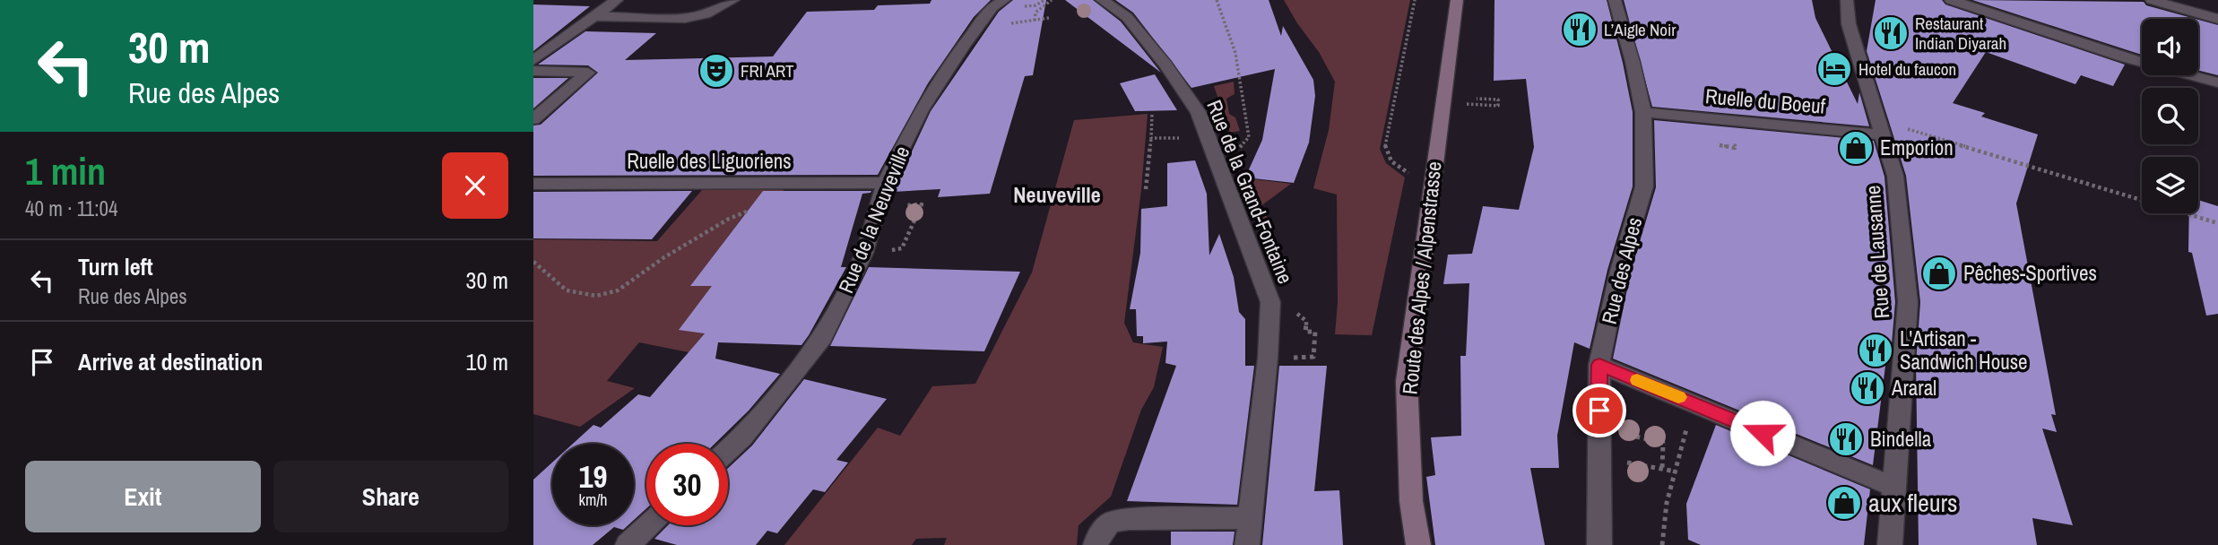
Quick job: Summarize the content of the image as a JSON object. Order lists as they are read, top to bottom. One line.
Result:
{"streets":{"main road":["Route des Alpes / Alpenstrasse"],"street":["Ruelle du Boeuf","Ruelle des Liguoriens","Rue de la Grand-Fontaine","Rue de la Neuveville","Rue de Lausanne","Rue des Alpes"]},"crossings":[["Ruelle du Boeuf","Rue de Lausanne"],["Ruelle du Boeuf","Rue des Alpes"],["Ruelle des Liguoriens","Rue de la Neuveville"]],"districts":["Neuveville"],"places":{"restaurant":["L’Aigle Noir","Restaurant Indian Diyarah","L'Artisan - Sandwich House","Araral","Bindella"],"hotel":["Hotel du faucon"],"theatre":["FRI ART"],"shop":["Emporion","Pêches-Sportives","aux fleurs"]},"page":{"turn":["30 m","Rue des Alpes"],"heading":["1 min","40 m · 11:04"],"list":[{"name":"Turn left","note":"Rue des Alpes","value":"30 m"},{"name":"Arrive at destination","value":"10 m"}],"speed":"19 km/h","limit":"30","buttons":["Exit","Share"]}}
